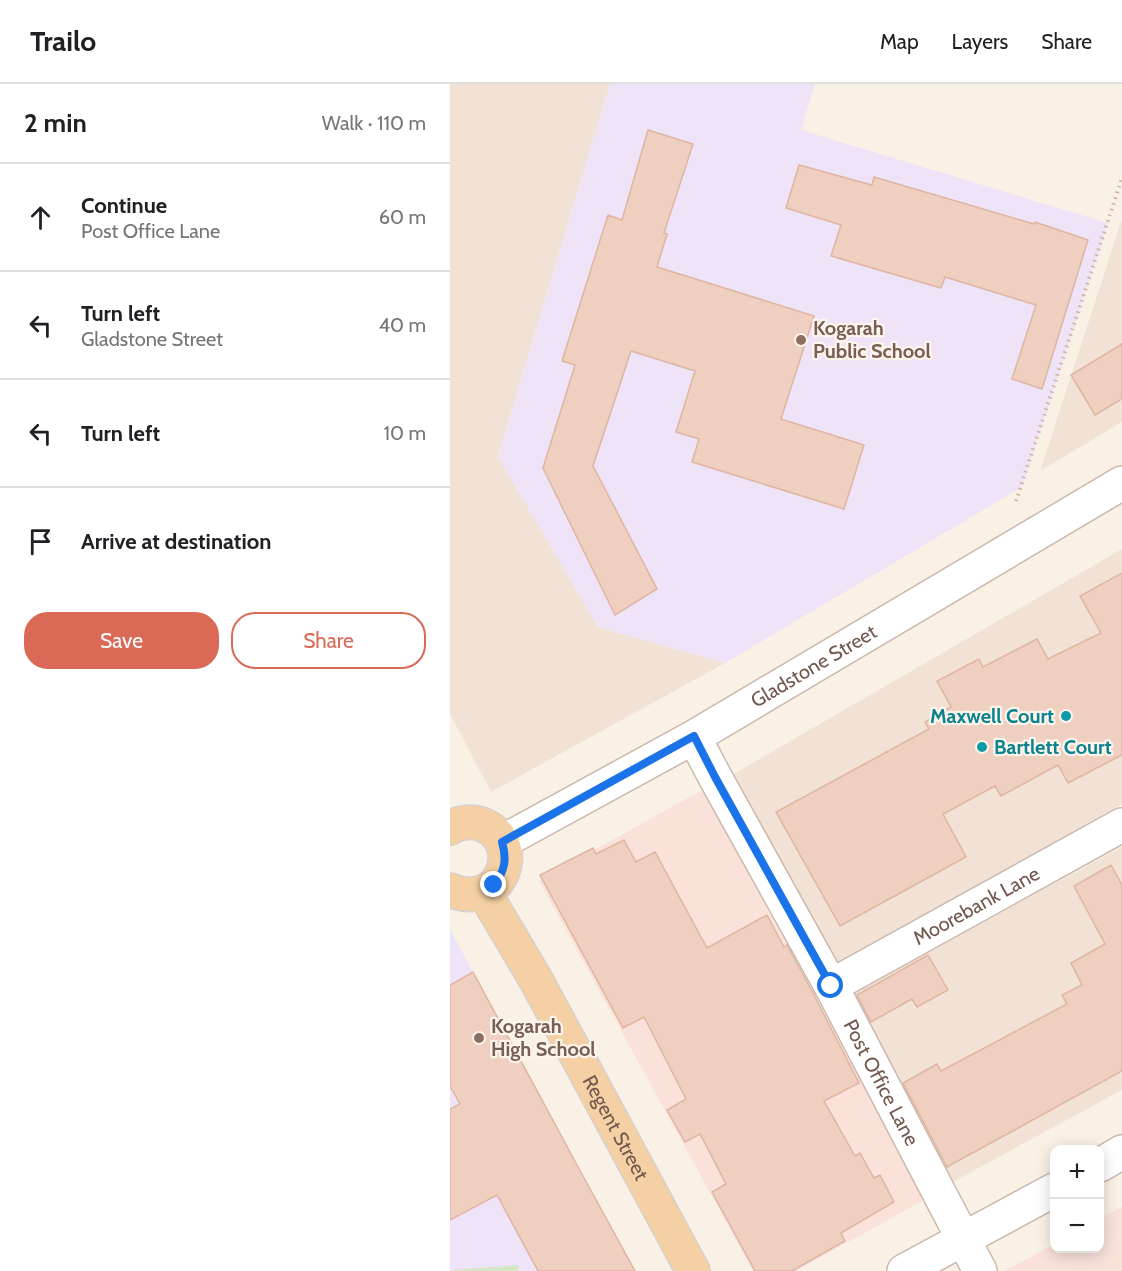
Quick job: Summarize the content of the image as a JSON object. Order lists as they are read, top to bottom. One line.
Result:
{"streets":{"main road":["Regent Street"],"street":["Gladstone Street","Moorebank Lane","Post Office Lane"]},"crossings":[["Gladstone Street","Post Office Lane"],["Moorebank Lane","Post Office Lane"]],"places":["Kogarah Public School","Maxwell Court","Bartlett Court","Kogarah High School"],"page":{"header":"Trailo","nav":["Map","Layers","Share"],"heading":["2 min","Walk · 110 m"],"list":[["Continue","Post Office Lane","60 m"],["Turn left","Gladstone Street","40 m"],["Turn left","10 m"],"Arrive at destination"],"buttons":["Save","Share"],"map_buttons":["+","−"]}}
